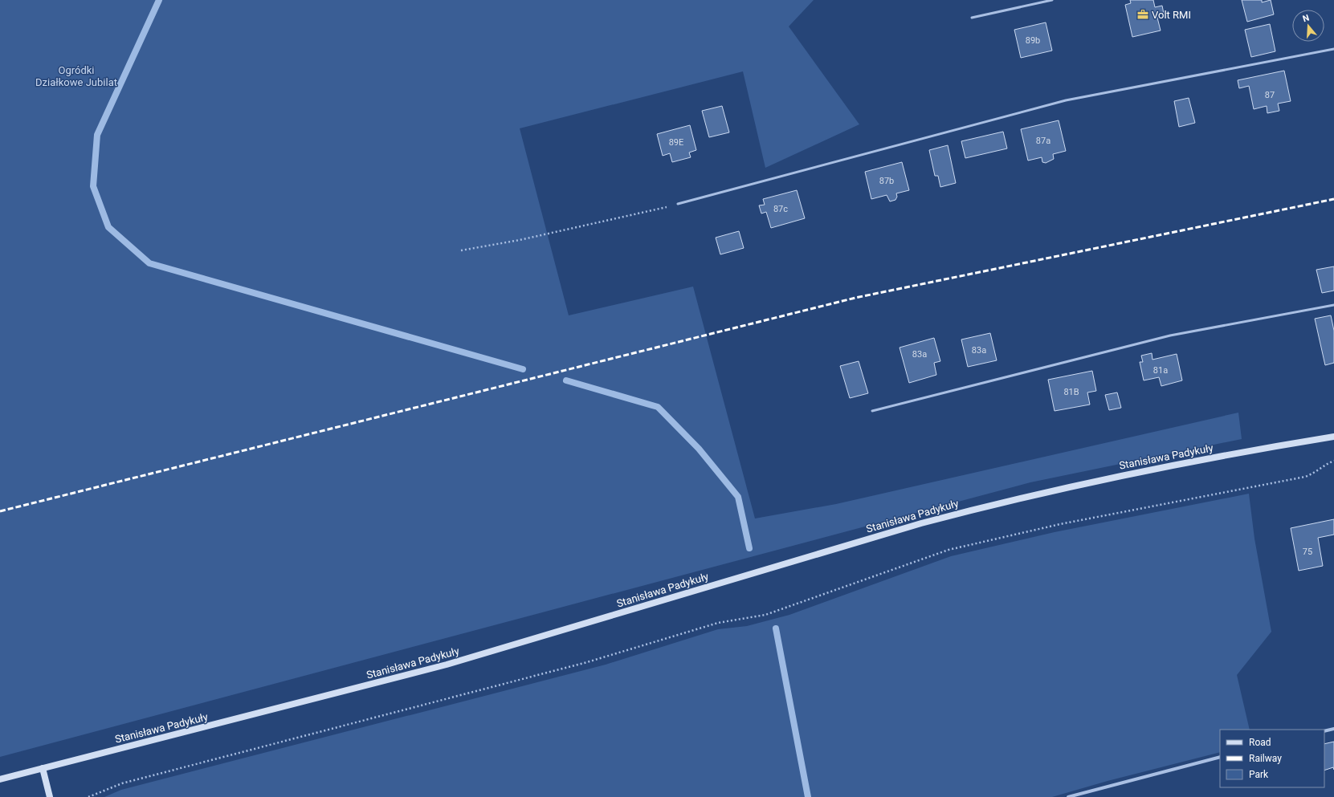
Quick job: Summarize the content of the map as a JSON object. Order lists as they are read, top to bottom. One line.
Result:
{"streets":{"street":["Stanisława Padykuły"]},"parks":["Ogródki Działkowe Jubilat"],"places":{"office":["Volt RMI"]},"house_numbers":["89b","87","87a","89E","87b","87c","83a","83a","81a","81B","75"],"legend":["Road","Railway","Park"],"north":"top"}
